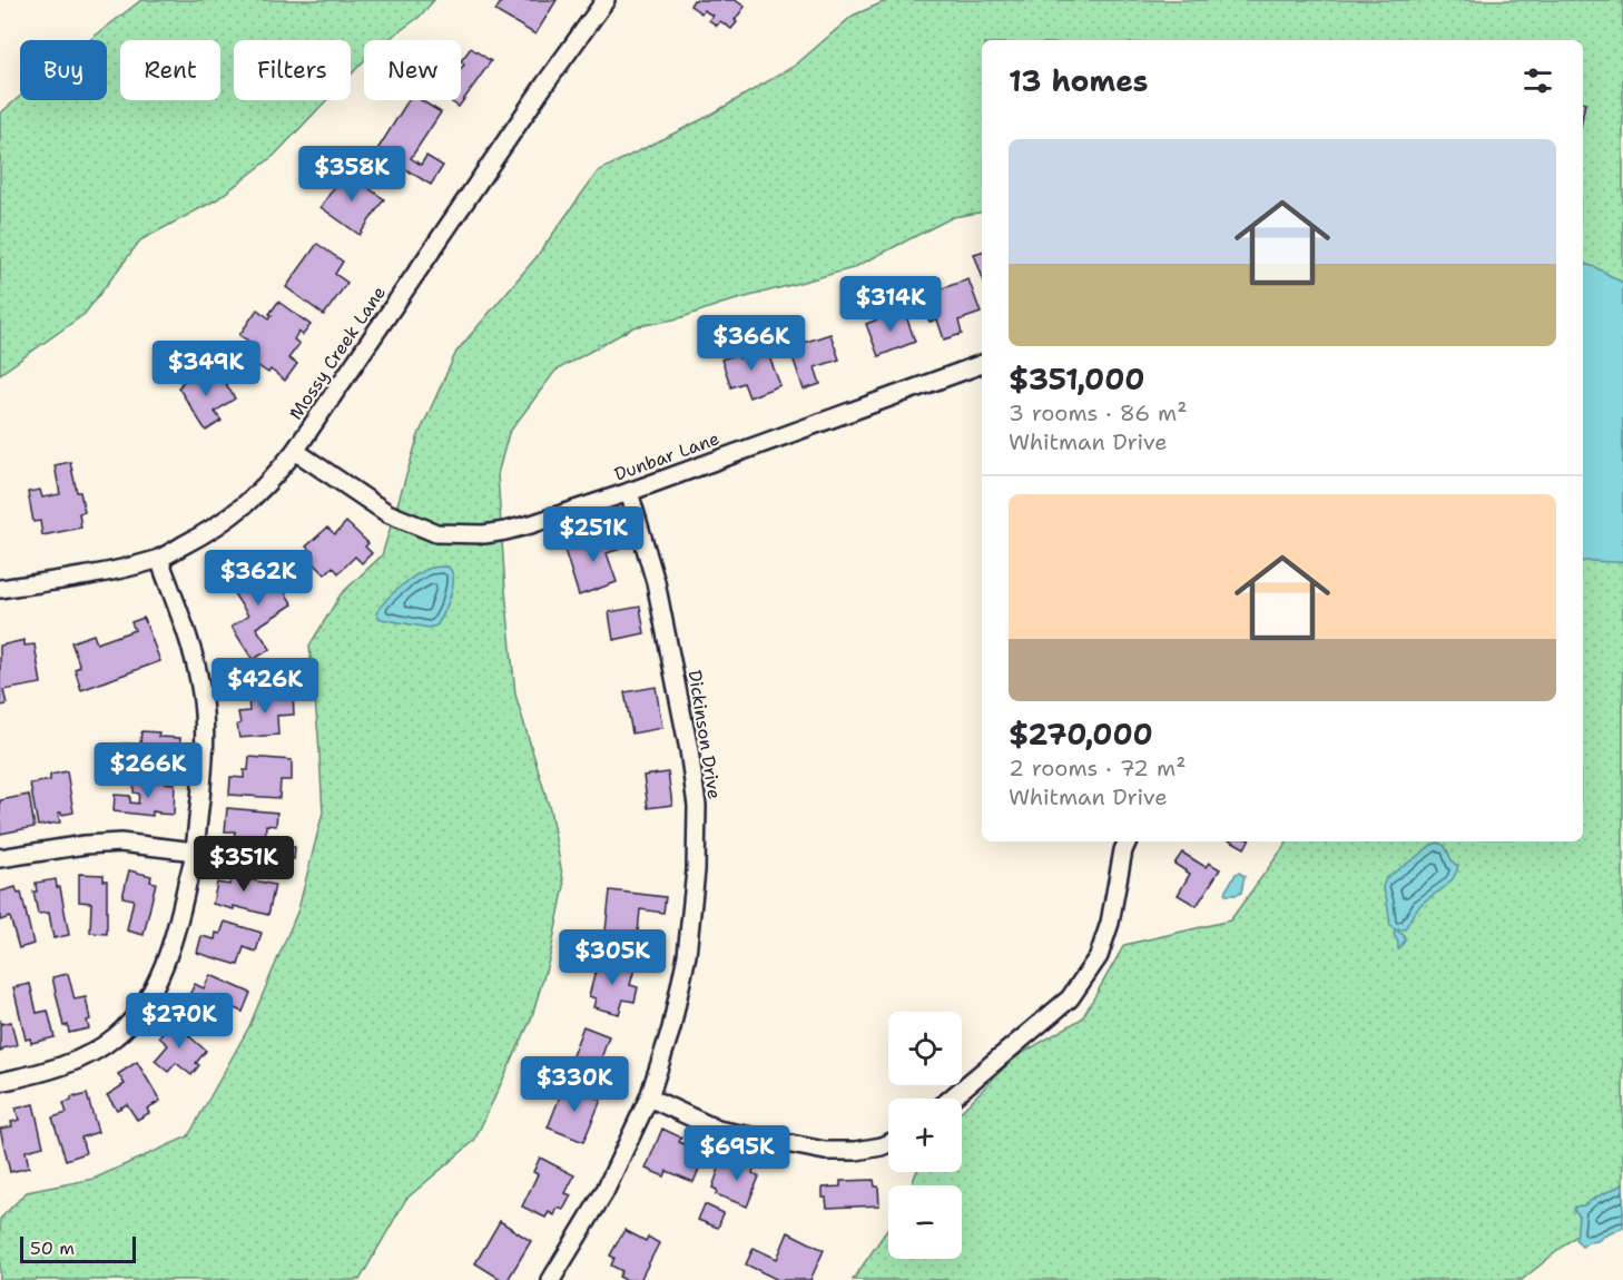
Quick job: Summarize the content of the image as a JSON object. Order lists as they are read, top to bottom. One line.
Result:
{"streets":{"street":["Mossy Creek Lane","Dunbar Lane","Dickinson Drive"]},"crossings":[["Mossy Creek Lane","Dunbar Lane"],["Dunbar Lane","Dickinson Drive"]],"scale_bar":"50 m","page":{"chip":["Buy","Rent","Filters","New"],"heading":"13 homes","list":[{"name":"$351,000","note":"3 rooms · 86 m² · Whitman Drive"},{"name":"$270,000","note":"2 rooms · 72 m² · Whitman Drive"}],"price":["$358K","$314K","$366K","$349K","$251K","$362K","$426K","$266K","$351K","$305K","$270K","$330K","$695K"],"map_buttons":["+","−"],"scale":"50 m"}}
